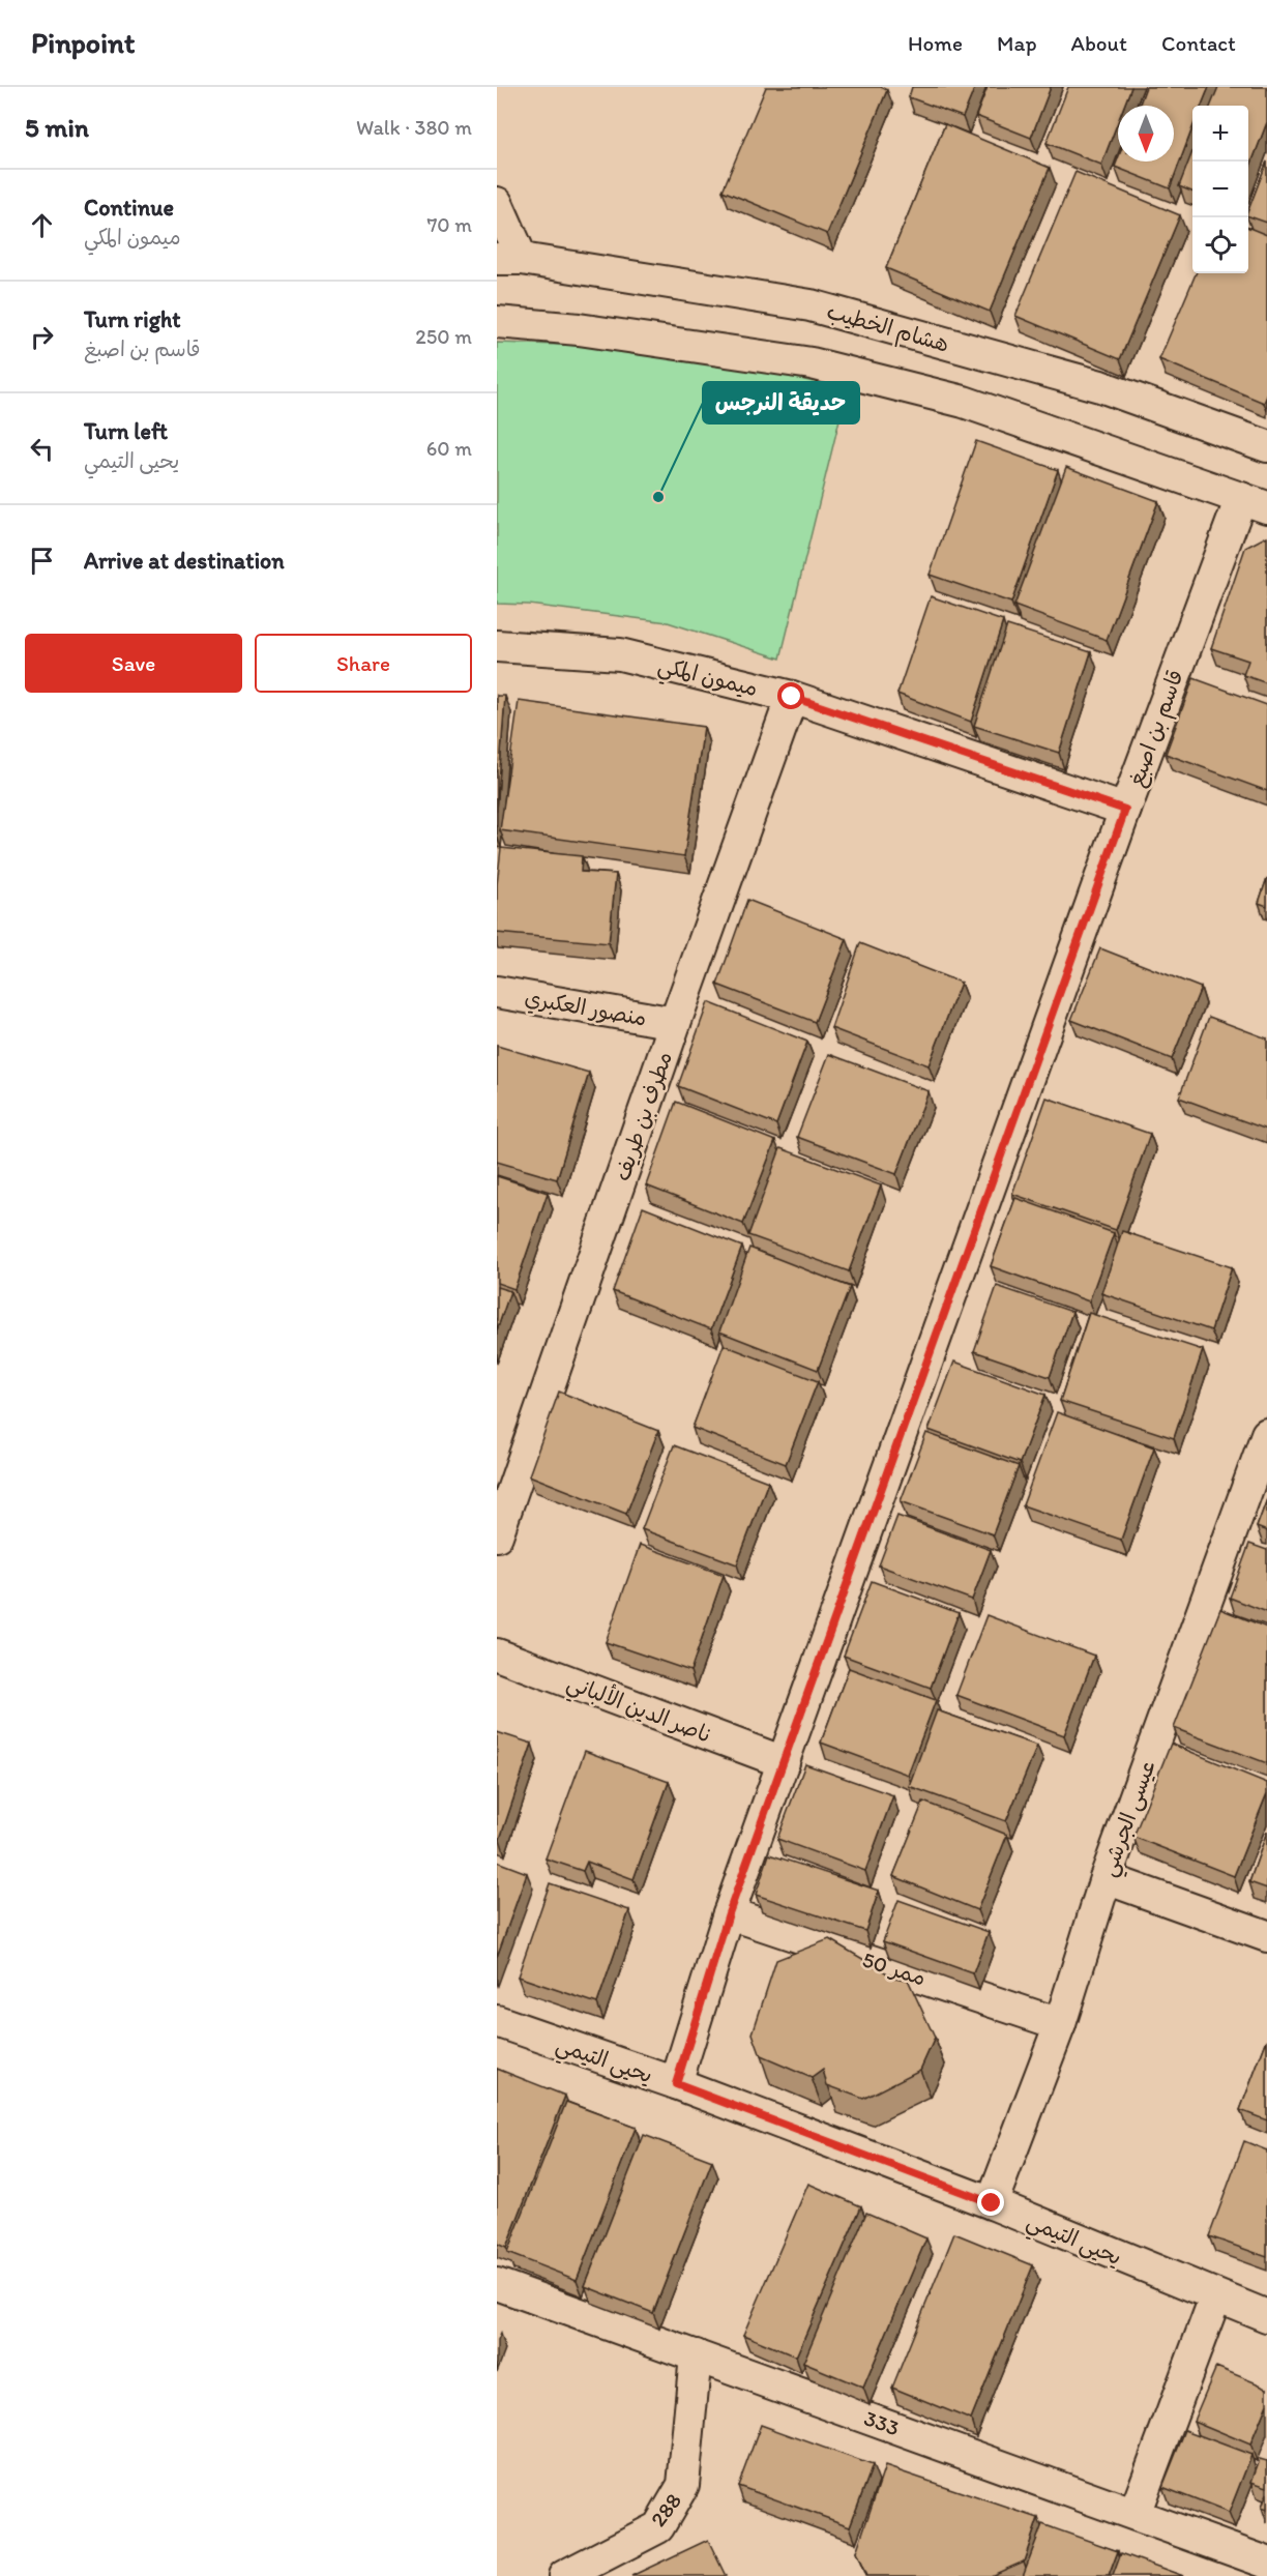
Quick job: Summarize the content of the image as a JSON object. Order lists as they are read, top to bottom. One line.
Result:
{"streets":{"street":["هشام الخطيب","ميمون المكي","قاسم بن اصبغ","منصور العكبري","مطرف بن طريف","ناصر الدين الألباني","عيسى الجرشي","ممر 50","يحيى التيمي","333","288"]},"crossings":[["ميمون المكي","قاسم بن اصبغ"],["ميمون المكي","مطرف بن طريف"],["قاسم بن اصبغ","ناصر الدين الألباني"],["قاسم بن اصبغ","ممر 50"],["قاسم بن اصبغ","يحيى التيمي"],["منصور العكبري","مطرف بن طريف"],["عيسى الجرشي","ممر 50"],["عيسى الجرشي","يحيى التيمي"],["333","288"]],"places":["حديقة النرجس"],"north":"bottom","page":{"header":"Pinpoint","nav":["Home","Map","About","Contact"],"heading":["5 min","Walk · 380 m"],"map_buttons":["+","−"],"list":[["Continue","ميمون المكي","70 m"],["Turn right","قاسم بن اصبغ","250 m"],["Turn left","يحيى التيمي","60 m"],"Arrive at destination"],"buttons":["Save","Share"]}}
